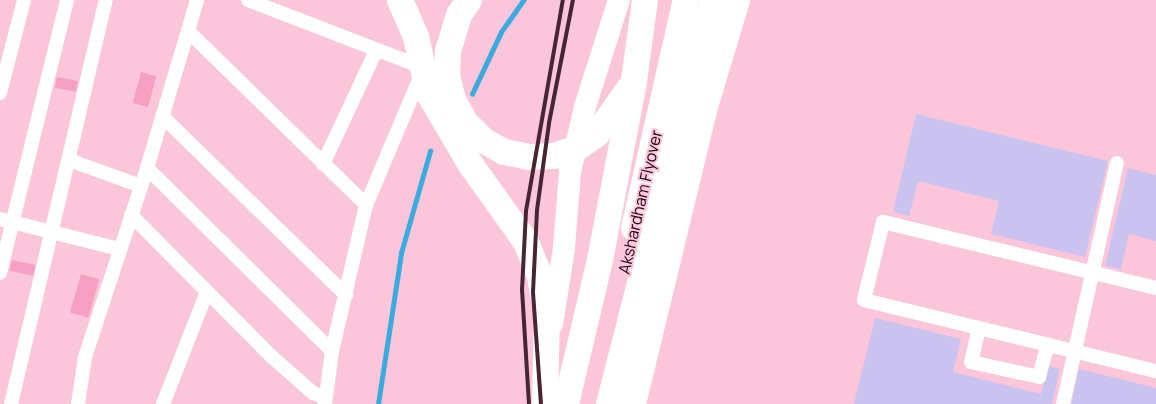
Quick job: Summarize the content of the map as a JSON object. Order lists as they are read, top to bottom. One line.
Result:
{"streets":{"highway":["Akshardham Flyover"]}}
